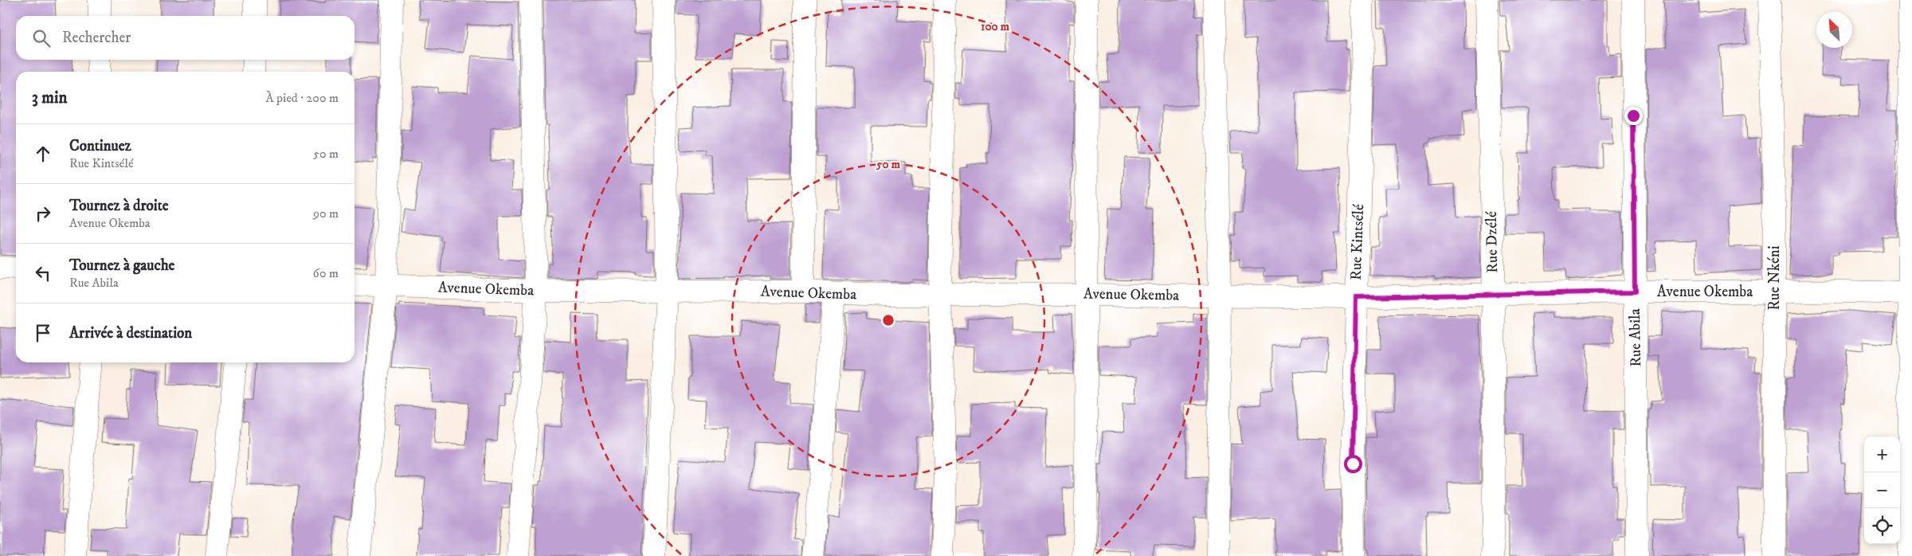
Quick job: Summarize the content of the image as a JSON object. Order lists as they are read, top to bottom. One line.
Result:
{"streets":{"street":["Rue Kintsélé","Rue Dzélé","Rue Nkéni","Avenue Okemba","Rue Abila"]},"crossings":[["Rue Kintsélé","Avenue Okemba"],["Rue Dzélé","Avenue Okemba"],["Rue Nkéni","Avenue Okemba"],["Avenue Okemba","Rue Abila"]],"north":"top left","page":{"search":"Rechercher","heading":["3 min","À pied · 200 m"],"list":[["Continuez","Rue Kintsélé","50 m"],["Tournez à droite","Avenue Okemba","90 m"],["Tournez à gauche","Rue Abila","60 m"],"Arrivée à destination"],"map_buttons":["+","−"]},"rings":["100 m","50 m"]}
